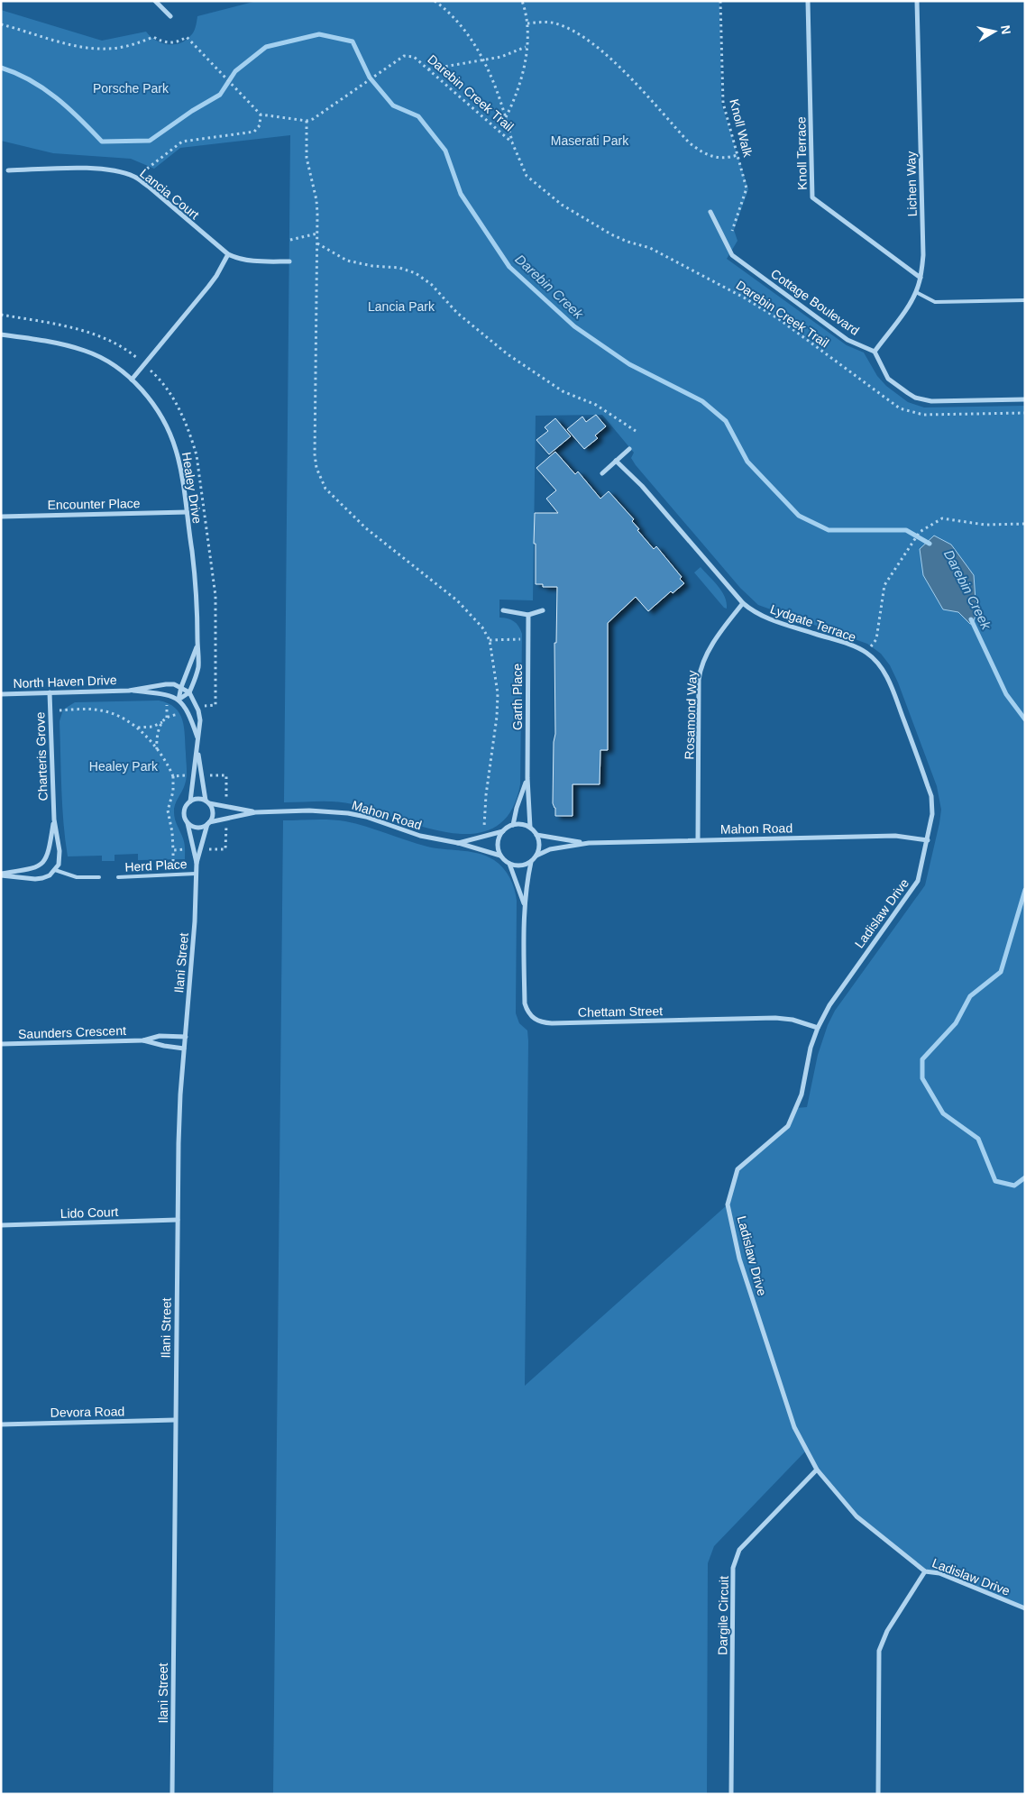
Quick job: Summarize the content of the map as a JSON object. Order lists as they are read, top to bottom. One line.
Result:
{"streets":{"street":["Knoll Terrace","Lichen Way","Lancia Court","Cottage Boulevard","Healey Drive","Encounter Place","Lydgate Terrace","North Haven Drive","Garth Place","Rosamond Way","Charteris Grove","Mahon Road","Ladislaw Drive","Ilani Street","Chettam Street","Saunders Crescent","Lido Court","Devora Road","Dargile Circuit"],"lane":["Herd Place"],"path":["Darebin Creek Trail","Knoll Walk"]},"crossings":[["Knoll Terrace","Lichen Way"],["Lichen Way","Cottage Boulevard"],["Healey Drive","Encounter Place"],["Healey Drive","North Haven Drive"],["Lydgate Terrace","Rosamond Way"],["Lydgate Terrace","Mahon Road"],["Lydgate Terrace","Ladislaw Drive"],["North Haven Drive","Charteris Grove"],["Garth Place","Mahon Road"],["Garth Place","Chettam Street"],["Rosamond Way","Mahon Road"],["Mahon Road","Ladislaw Drive"],["Mahon Road","Ilani Street"],["Mahon Road","Chettam Street"],["Herd Place","Ilani Street"],["Ladislaw Drive","Chettam Street"],["Ladislaw Drive","Dargile Circuit"],["Ilani Street","Saunders Crescent"],["Ilani Street","Lido Court"],["Ilani Street","Devora Road"]],"water":["Darebin Creek"],"parks":["Porsche Park","Maserati Park","Lancia Park","Healey Park"],"north":"right"}
